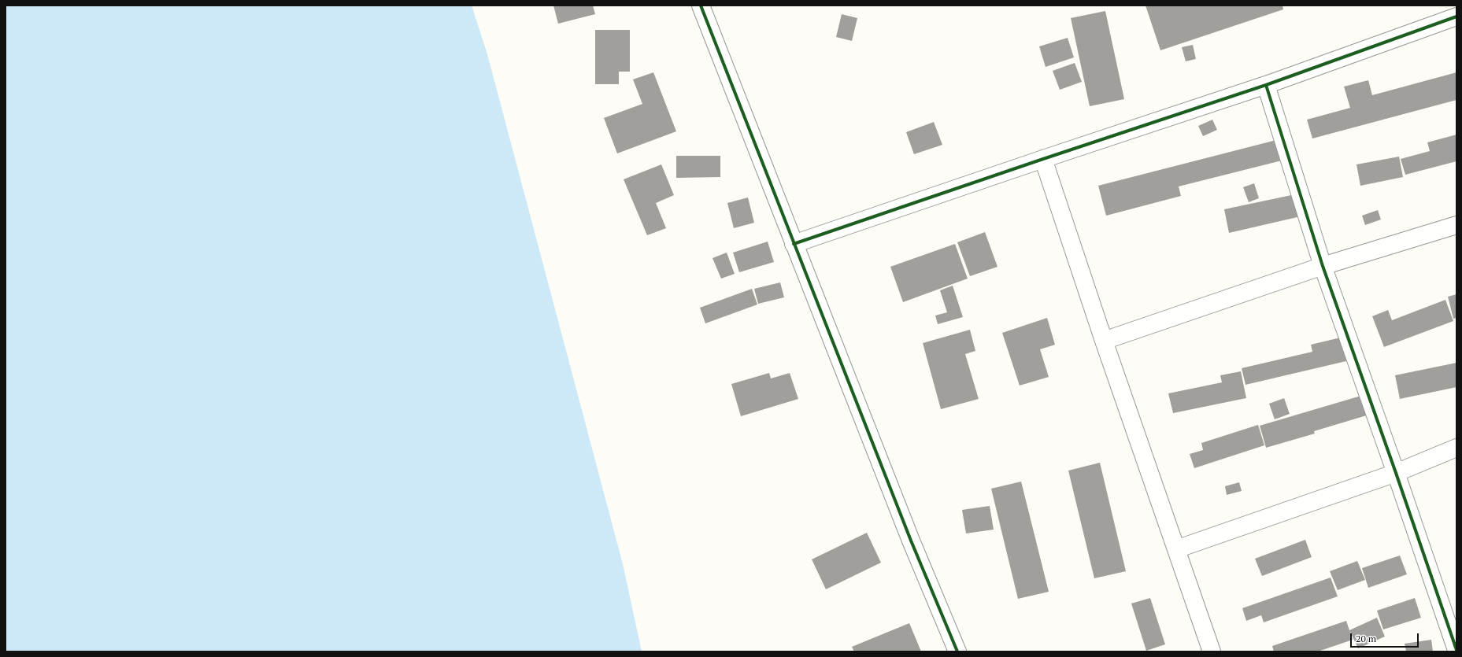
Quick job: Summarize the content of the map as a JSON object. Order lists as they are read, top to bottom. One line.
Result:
{"scale_bar":"20 m"}
